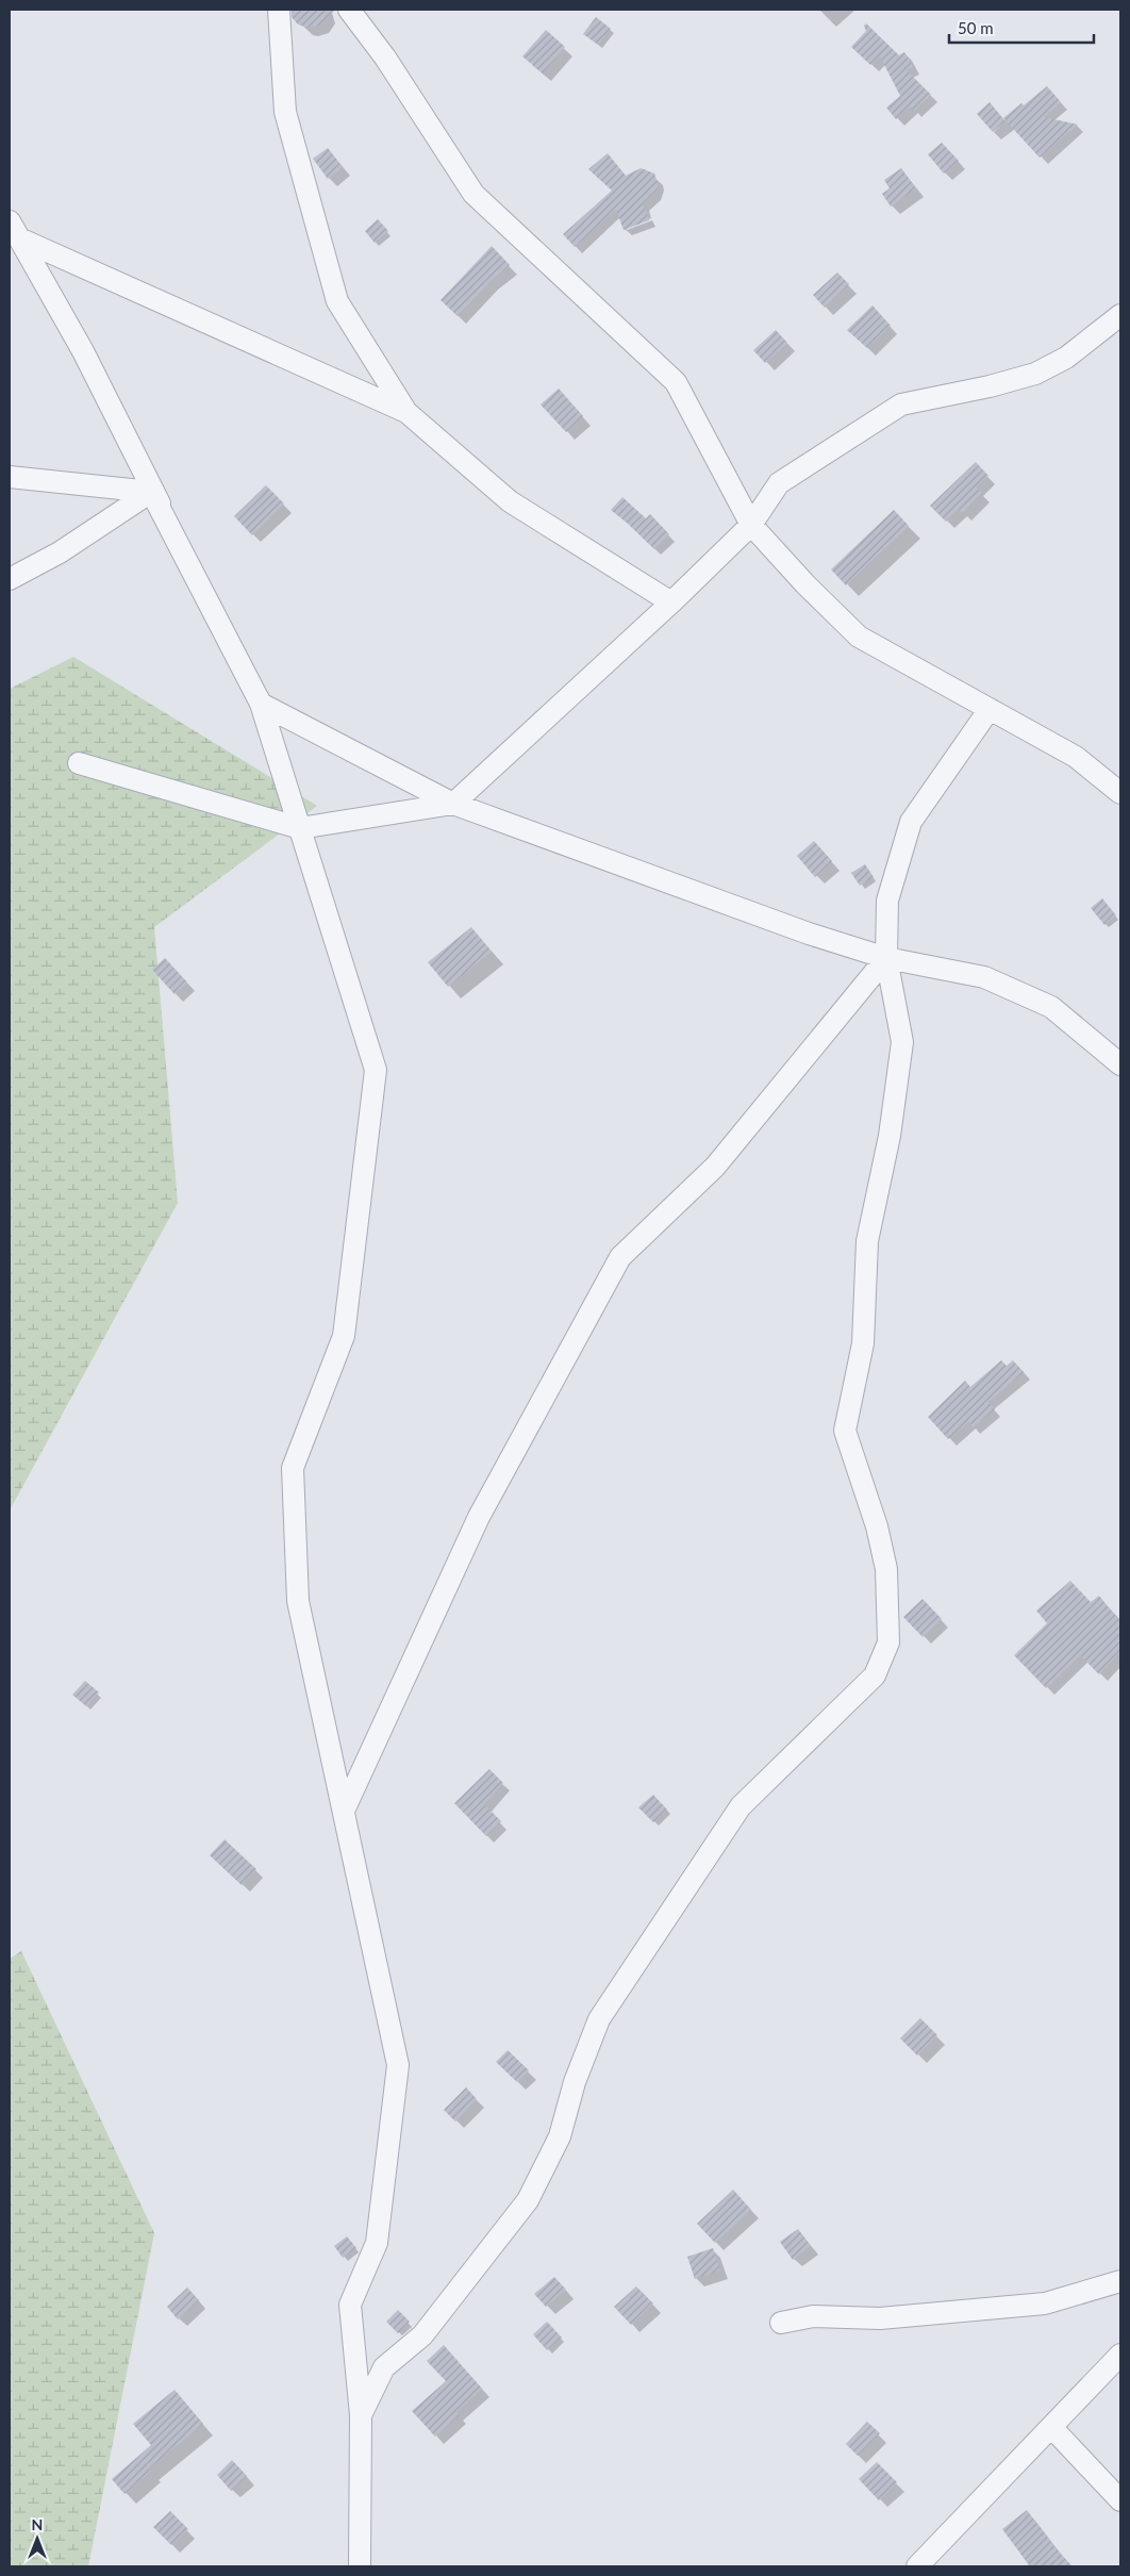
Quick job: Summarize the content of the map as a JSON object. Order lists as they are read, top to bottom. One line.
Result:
{"scale_bar":"50 m","north":"top"}
